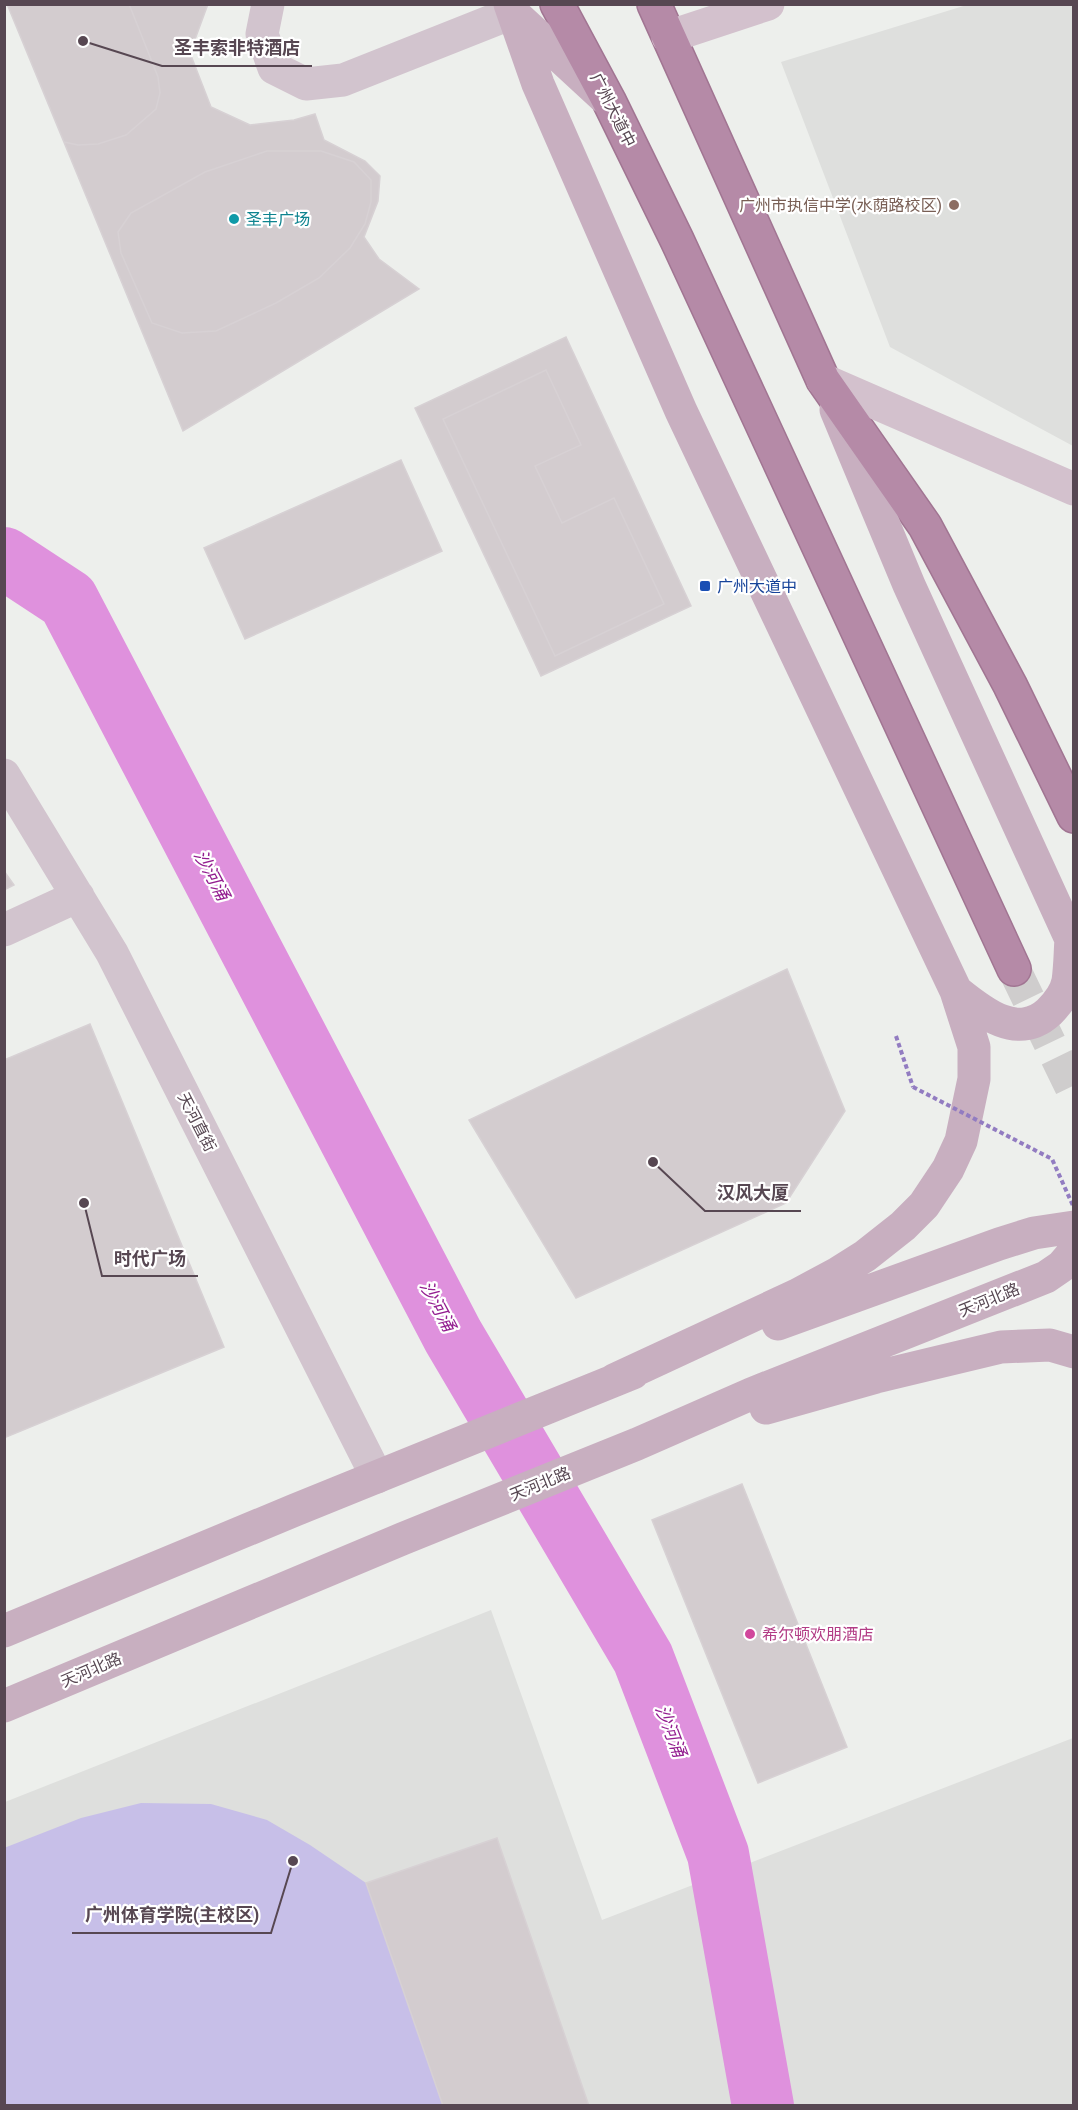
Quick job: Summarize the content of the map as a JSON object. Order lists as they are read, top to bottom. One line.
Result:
{"streets":{"highway":["广州大道中"],"main road":["天河北路"],"street":["天河直街"]},"water":["沙河涌"],"places":{"other":["圣丰索非特酒店","广州市执信中学(水荫路校区)","圣丰广场","汉风大厦","时代广场","希尔顿欢朋酒店","广州体育学院(主校区)"],"transit":["广州大道中"]}}
